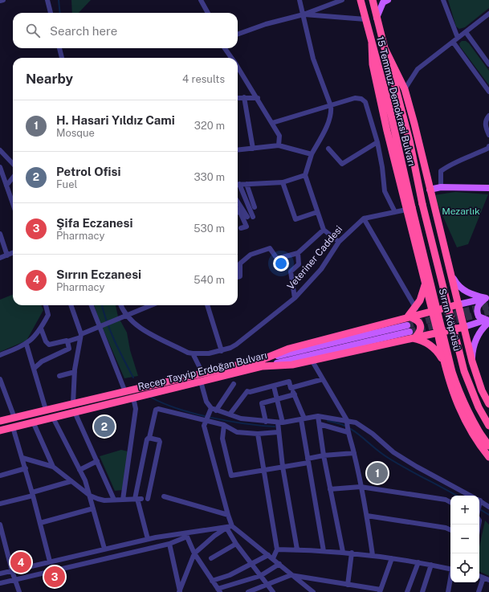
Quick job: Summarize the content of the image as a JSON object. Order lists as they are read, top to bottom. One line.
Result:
{"streets":{"highway":["15 Temmuz Demokrasi Bulvarı","Sırrın Köprüsü","Recep Tayyip Erdoğan Bulvarı"],"street":["Veteriner Caddesi"]},"crossings":[["15 Temmuz Demokrasi Bulvarı","Sırrın Köprüsü"]],"parks":["Mezarlık"],"page":{"search":"Search here","heading":["Nearby","4 results"],"list":[{"mark":"1","name":"H. Hasari Yıldız Cami","note":"Mosque","value":"320 m"},{"mark":"2","name":"Petrol Ofisi","note":"Fuel","value":"330 m"},{"mark":"3","name":"Şifa Eczanesi","note":"Pharmacy","value":"530 m"},{"mark":"4","name":"Sırrın Eczanesi","note":"Pharmacy","value":"540 m"}],"pins":["2","1","4","3"],"map_buttons":["+","−"]}}
